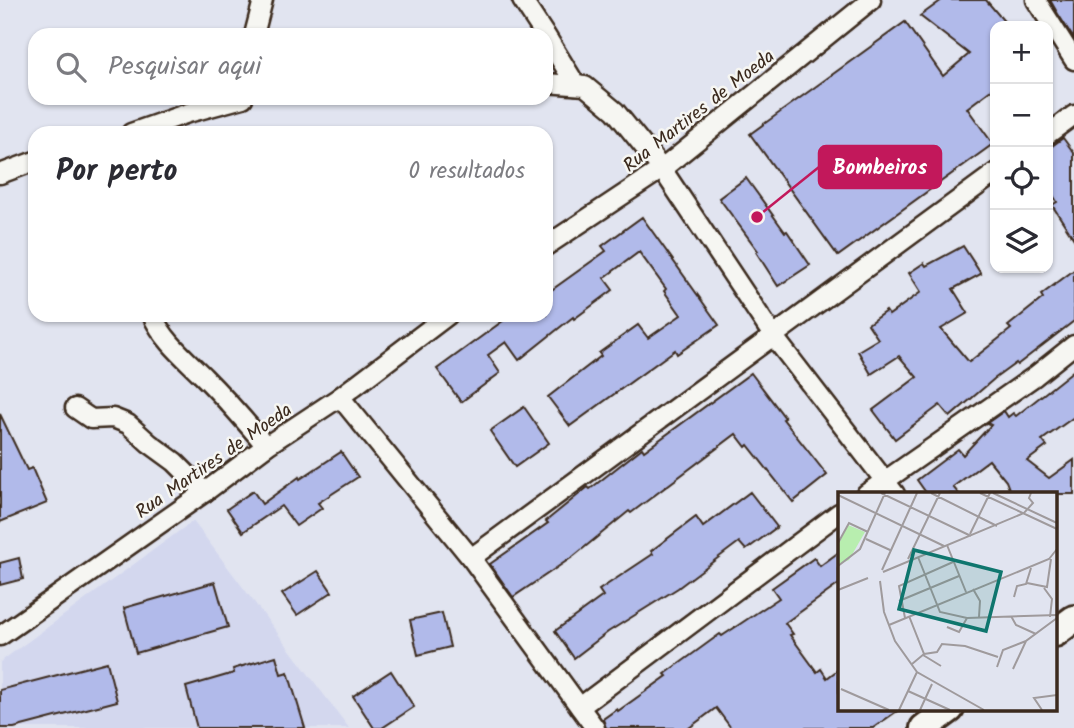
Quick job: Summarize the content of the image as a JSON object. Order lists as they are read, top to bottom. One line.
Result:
{"streets":{"street":["Rua Martires de Moeda"]},"places":["Bombeiros"],"page":{"map_buttons":["+","−"],"search":"Pesquisar aqui","heading":["Por perto","0 resultados"]}}
